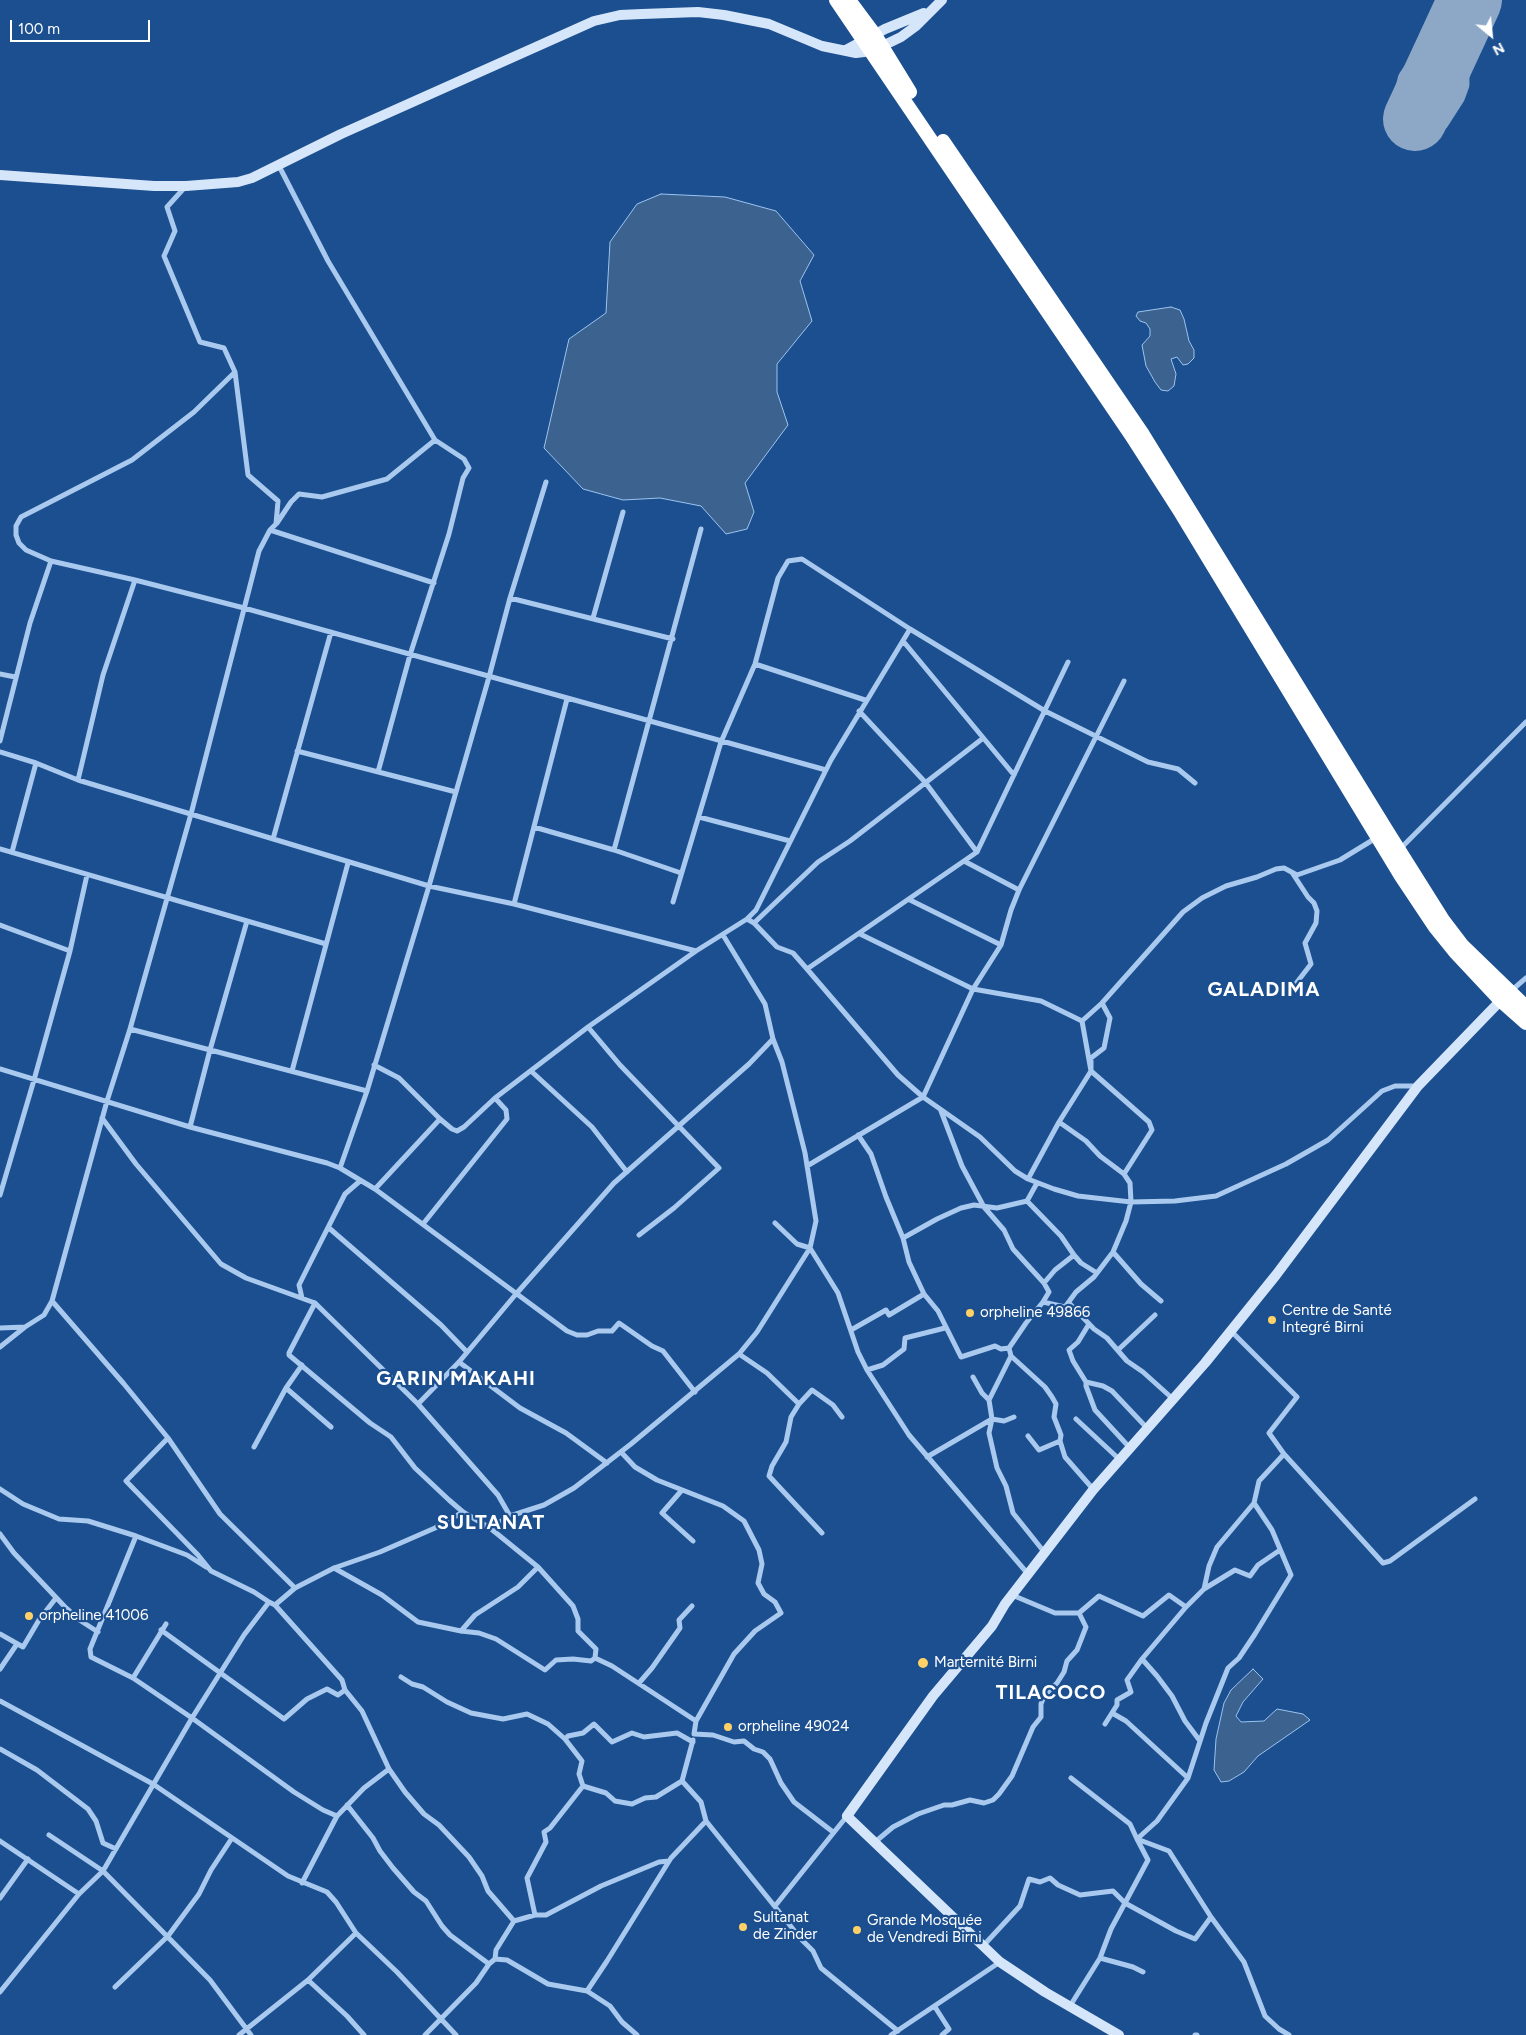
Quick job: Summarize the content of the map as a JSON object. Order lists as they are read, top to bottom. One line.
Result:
{"districts":["GALADIMA","GARIN MAKAHI","SULTANAT","TILACOCO"],"places":["orpheline 49866","Centre de Santé Integré Birni","orpheline 41006","Marternité Birni","orpheline 49024","Sultanat de Zinder","Grande Mosquée de Vendredi Birni"],"scale_bar":"100 m","north":"bottom right"}
